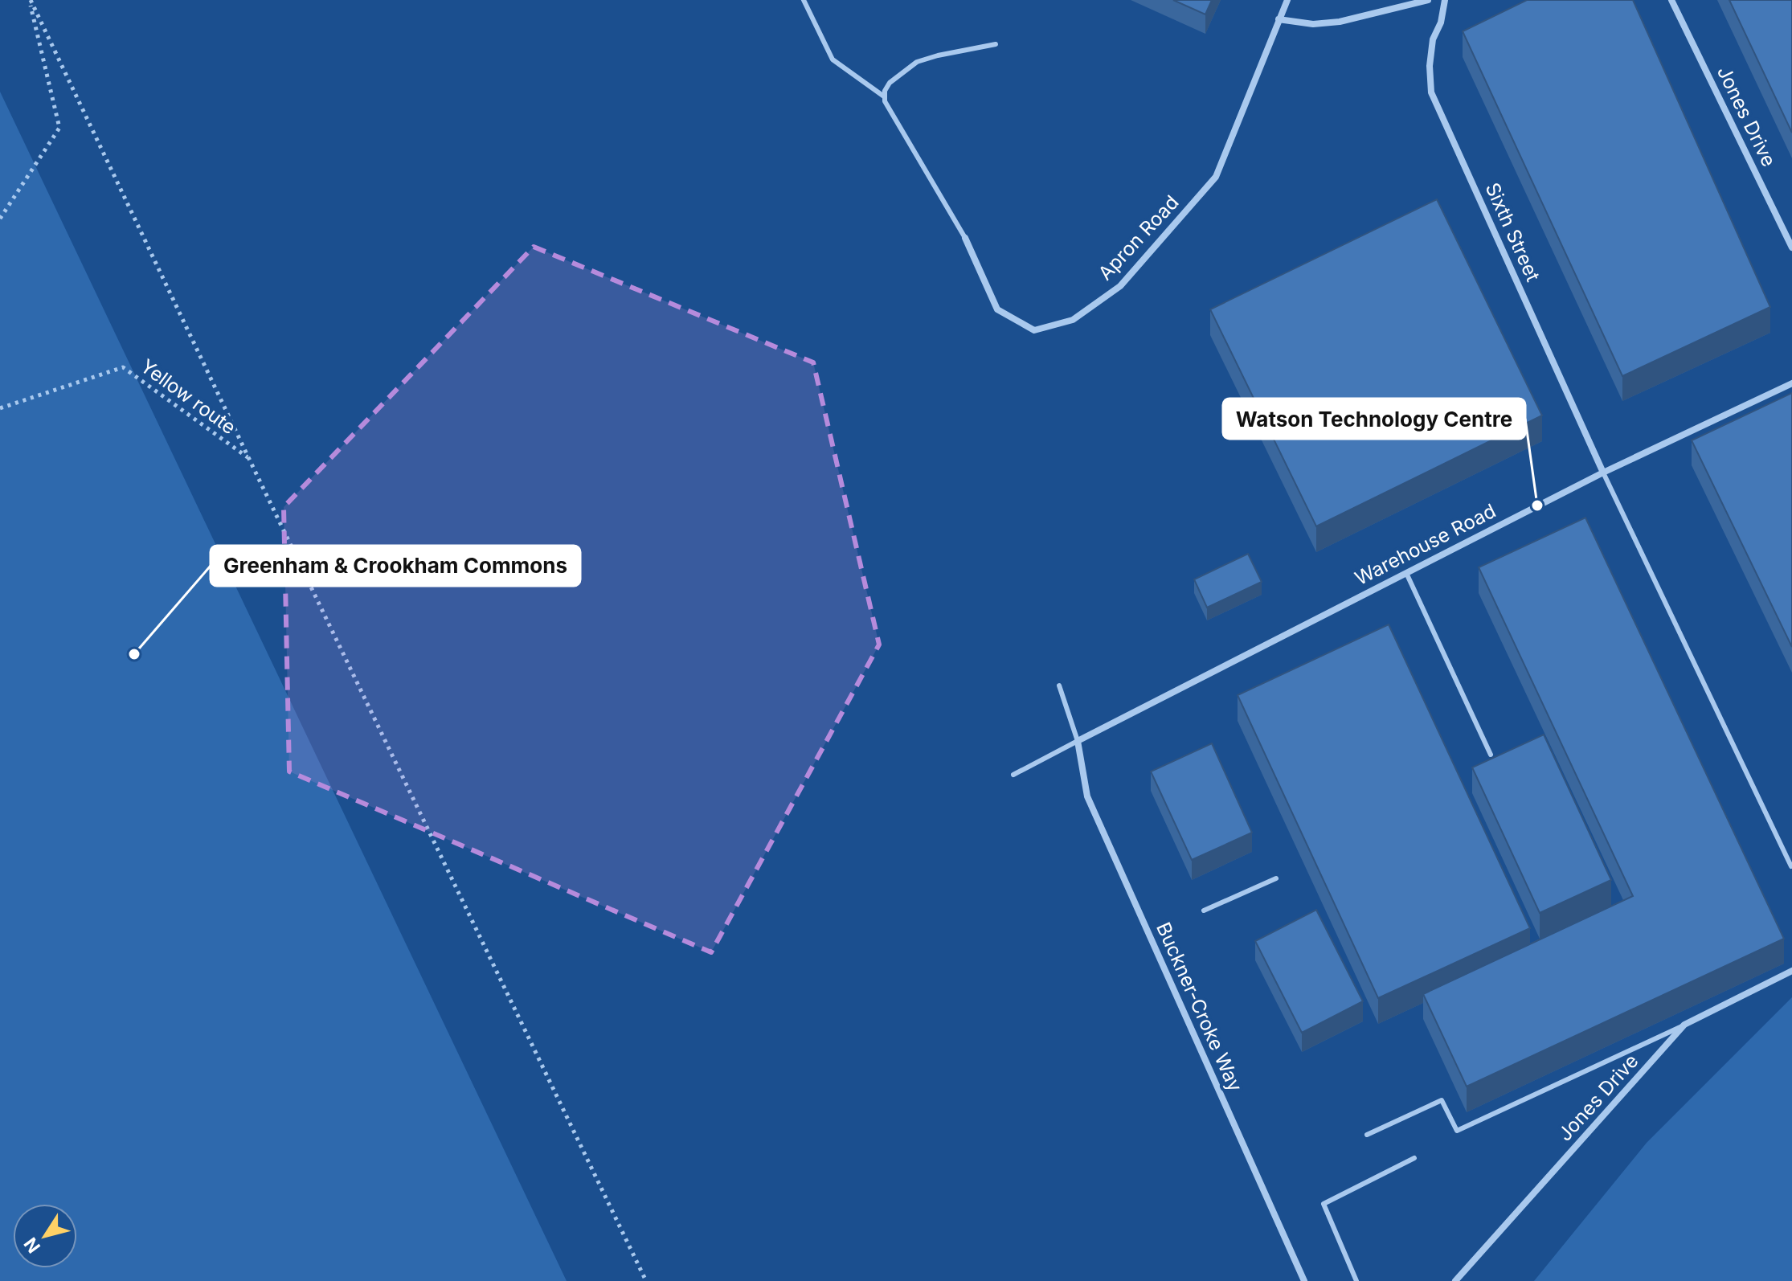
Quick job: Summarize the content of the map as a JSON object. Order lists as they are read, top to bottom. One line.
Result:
{"streets":{"street":["Jones Drive","Sixth Street","Apron Road","Warehouse Road","Buckner-Croke Way"],"path":["Yellow route"]},"crossings":[["Sixth Street","Warehouse Road"],["Warehouse Road","Buckner-Croke Way"]],"places":["Watson Technology Centre","Greenham & Crookham Commons"],"north":"bottom left"}
